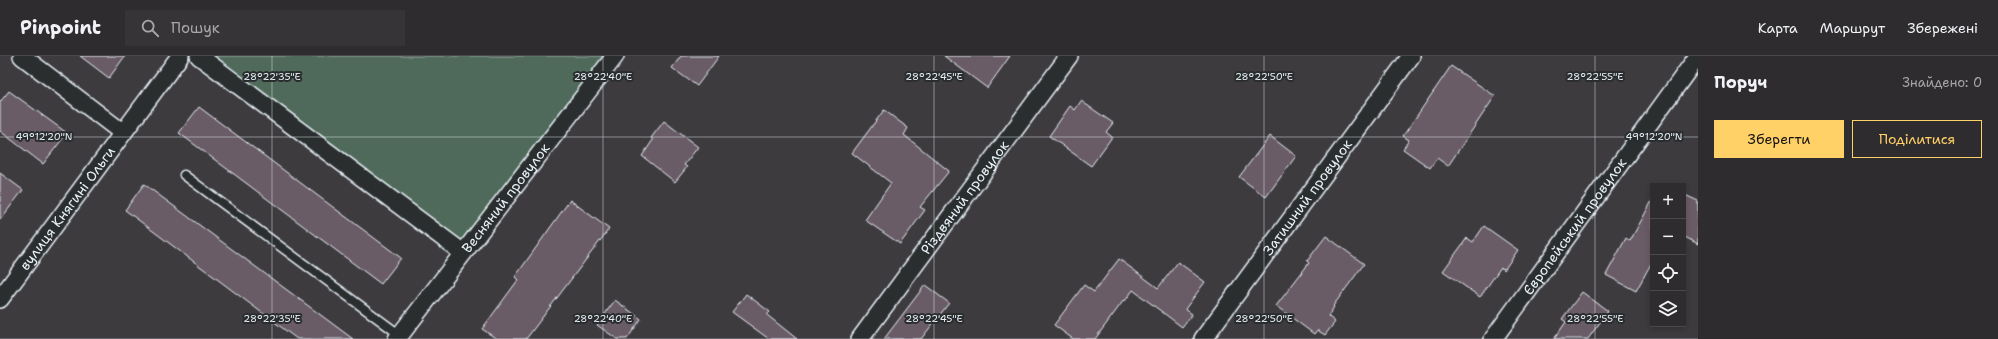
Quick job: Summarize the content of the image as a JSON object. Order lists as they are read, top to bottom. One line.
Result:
{"streets":{"street":["Весняний провулок","Затишний провулок","Різдвяний провулок","вулиця Княгині Ольги","Європейський провулок"]},"page":{"header":"Pinpoint","search":"Пошук","nav":["Карта","Маршрут","Збережені"],"heading":["Поруч","Знайдено: 0"],"buttons":["Зберегти","Поділитися"],"map_buttons":["+","−"]},"coordinates":["28°22'35\"E","28°22'40\"E","28°22'45\"E","28°22'50\"E","28°22'55\"E","49°12'20\"N"]}
